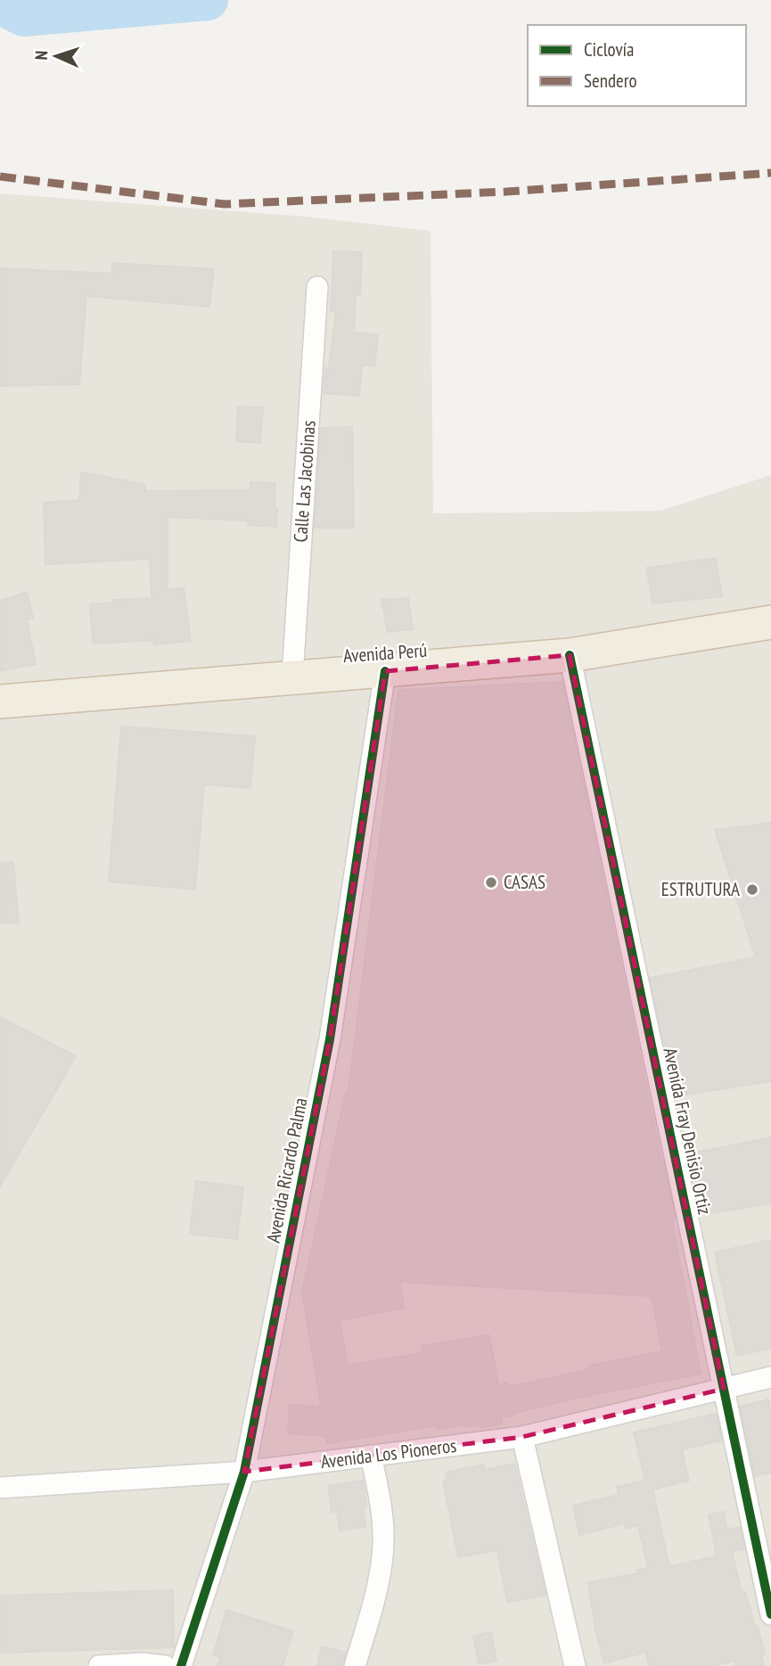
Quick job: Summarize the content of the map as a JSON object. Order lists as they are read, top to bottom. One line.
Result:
{"streets":{"highway":["Avenida Perú"],"street":["Calle Las Jacobinas","Avenida Fray Denisio Ortiz","Avenida Ricardo Palma","Avenida Los Pioneros"]},"crossings":[["Calle Las Jacobinas","Avenida Perú"],["Avenida Perú","Avenida Fray Denisio Ortiz"],["Avenida Perú","Avenida Ricardo Palma"],["Avenida Fray Denisio Ortiz","Avenida Los Pioneros"],["Avenida Ricardo Palma","Avenida Los Pioneros"]],"places":["CASAS","ESTRUTURA"],"legend":["Ciclovía","Sendero"],"north":"left"}
